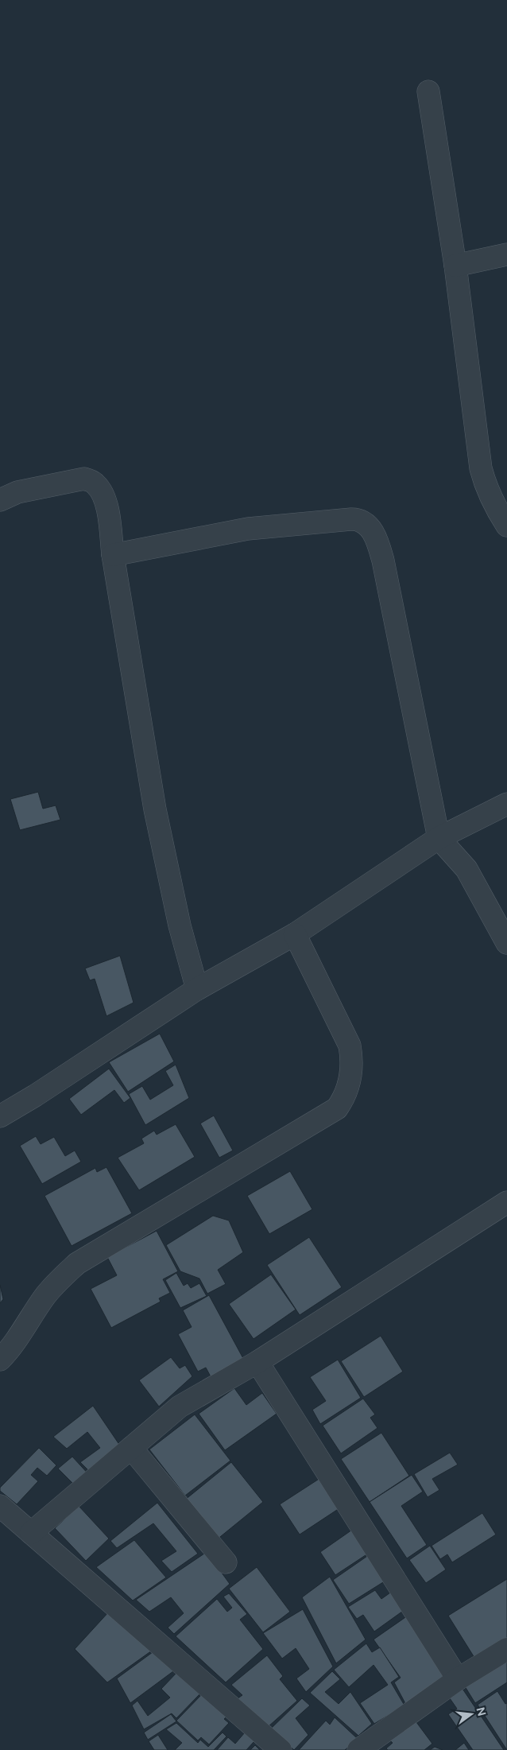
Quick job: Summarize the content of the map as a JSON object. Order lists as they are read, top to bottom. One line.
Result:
{"north":"right"}
